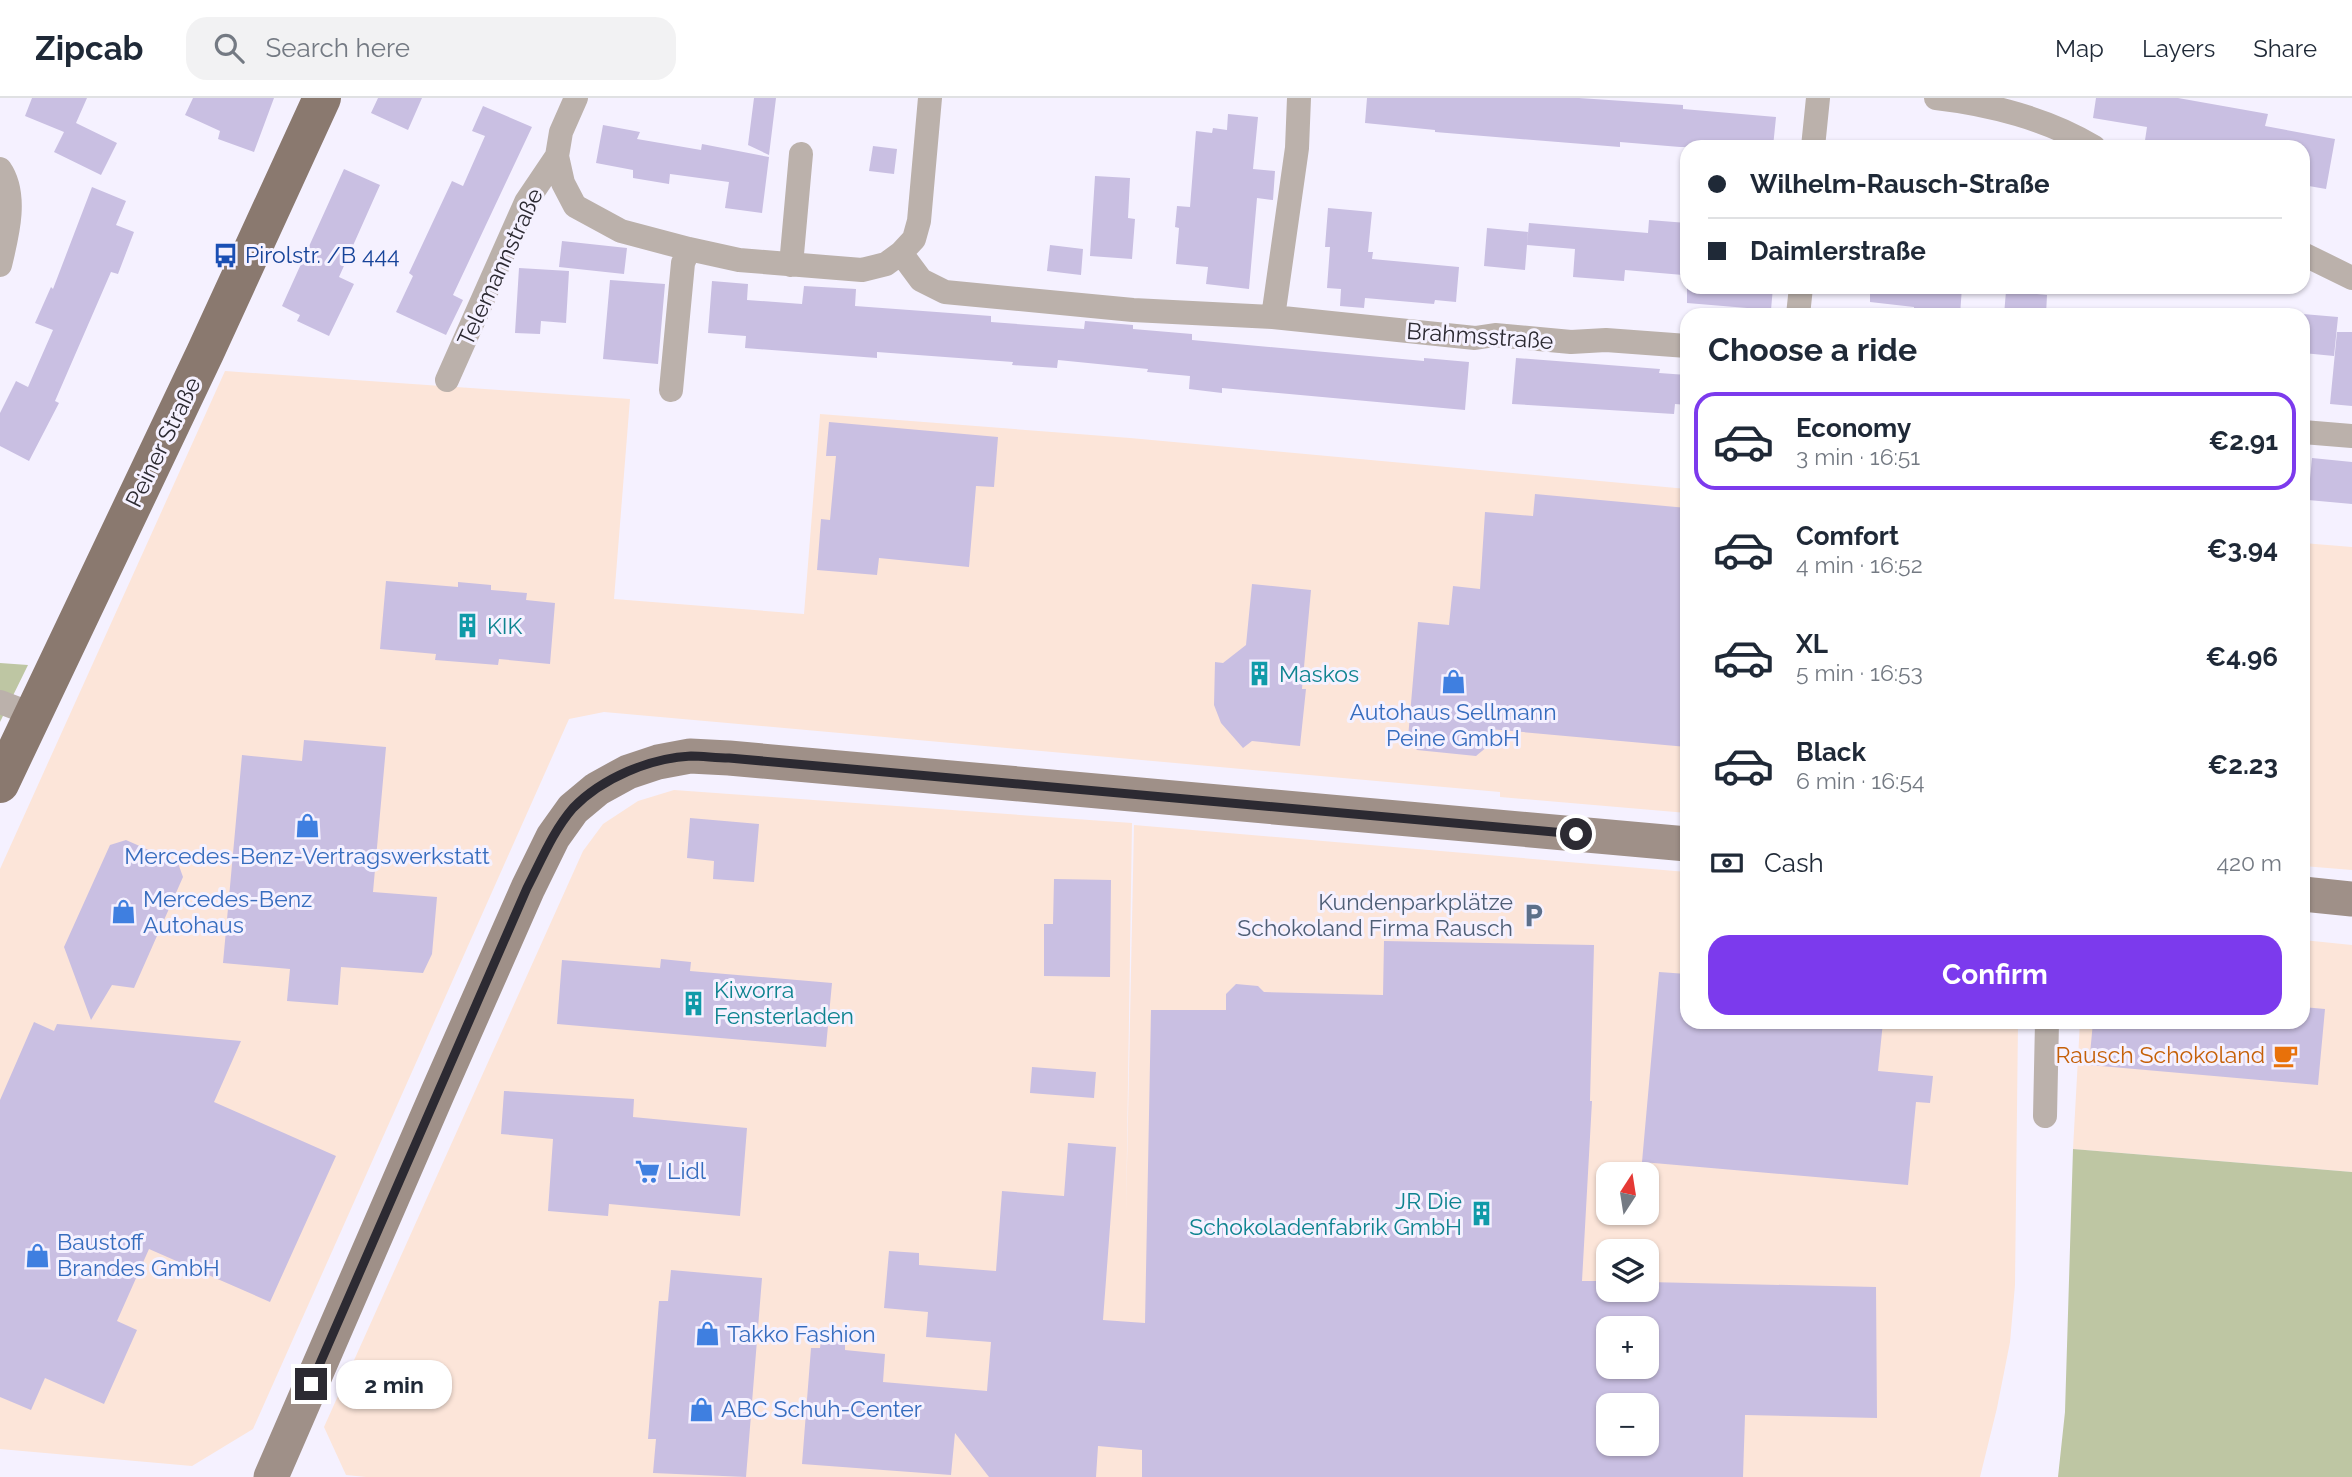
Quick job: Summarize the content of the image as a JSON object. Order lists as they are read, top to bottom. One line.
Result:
{"streets":{"main road":["Peiner Straße"],"street":["Telemannstraße","Brahmsstraße"]},"crossings":[["Telemannstraße","Brahmsstraße"]],"places":{"bus stop":["Pirolstr. /B 444"],"building":["KIK","Maskos","Kiworra Fensterladen","JR Die Schokoladenfabrik GmbH"],"shop":["Autohaus Sellmann Peine GmbH","Mercedes-Benz-Vertragswerkstatt","Mercedes-Benz Autohaus","Baustoff Brandes GmbH","Takko Fashion","ABC Schuh-Center"],"parking":["Kundenparkplätze Schokoland Firma Rausch"],"cafe":["Rausch Schokoland"],"supermarket":["Lidl"]},"north":"top","page":{"header":"Zipcab","search":"Search here","nav":["Map","Layers","Share"],"banner":["Wilhelm-Rausch-Straße","Daimlerstraße"],"heading":"Choose a ride","list":[{"name":"Economy","note":"3 min · 16:51","value":"€2.91"},{"name":"Comfort","note":"4 min · 16:52","value":"€3.94"},{"name":"XL","note":"5 min · 16:53","value":"€4.96"},{"name":"Black","note":"6 min · 16:54","value":"€2.23"}],"pay":["Cash","420 m"],"buttons":"Confirm","map_buttons":["+","−"],"bubble":"2 min"}}
